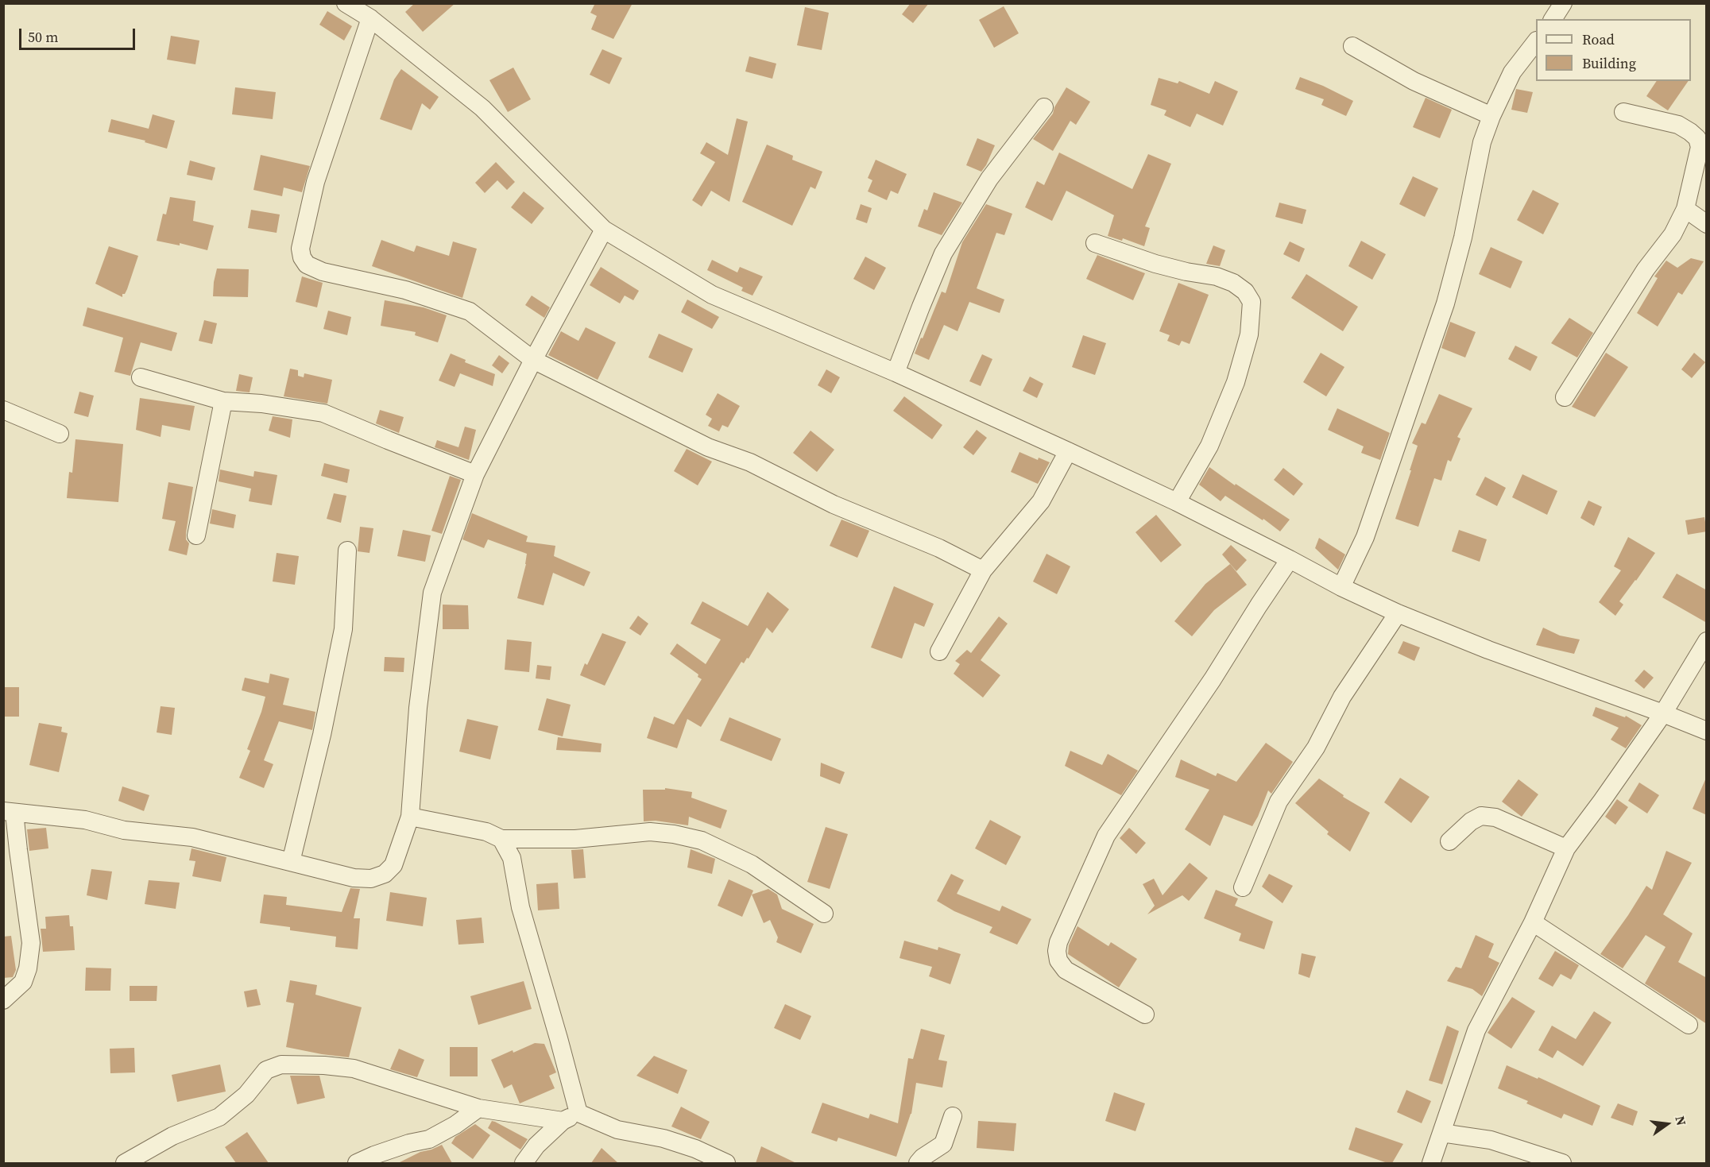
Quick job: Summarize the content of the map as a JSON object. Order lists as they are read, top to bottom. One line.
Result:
{"legend":["Road","Building"],"scale_bar":"50 m","north":"right"}
